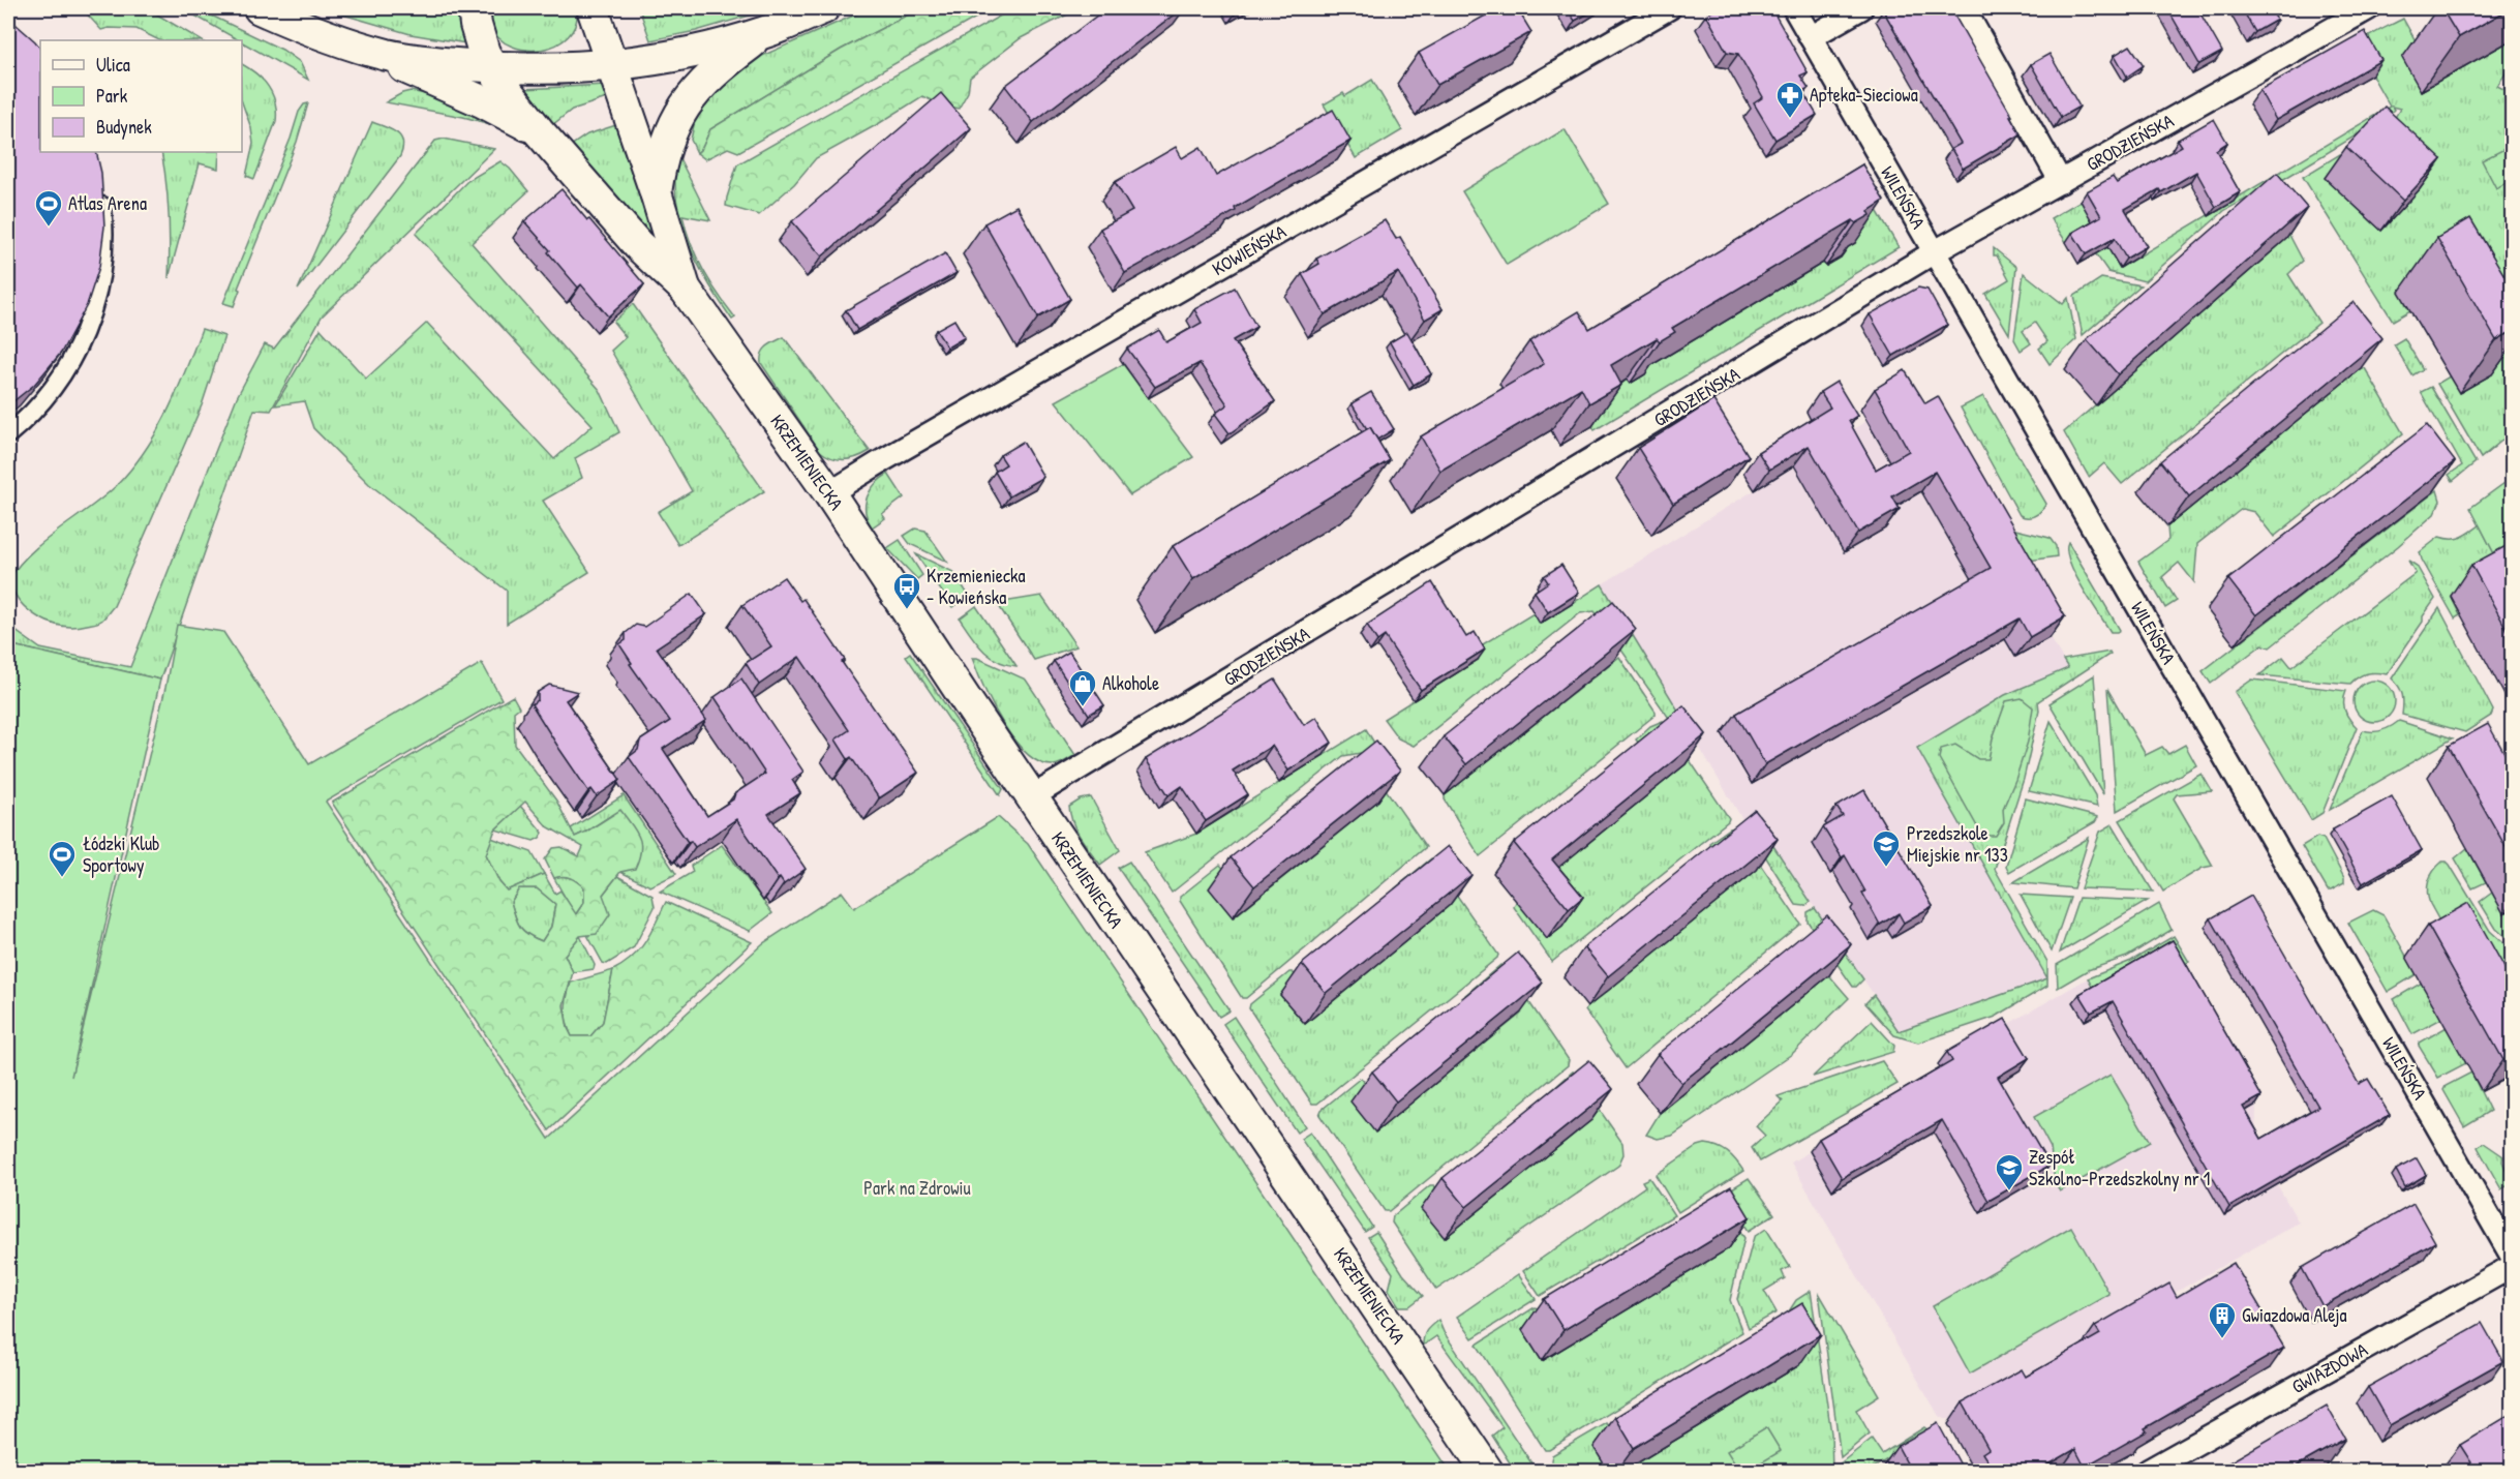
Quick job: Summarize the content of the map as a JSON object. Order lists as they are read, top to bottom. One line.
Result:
{"streets":{"main road":["KRZEMIENIECKA"],"street":["GRODZIEŃSKA","WILEŃSKA","KOWIEŃSKA","GWIAZDOWA"]},"crossings":[["GRODZIEŃSKA","WILEŃSKA"],["GRODZIEŃSKA","KRZEMIENIECKA"],["KOWIEŃSKA","KRZEMIENIECKA"]],"parks":["Park na Zdrowiu"],"places":{"pharmacy":["Apteka-Sieciowa"],"sports":["Atlas Arena","Łódzki Klub Sportowy"],"bus stop":["Krzemieniecka - Kowieńska"],"shop":["Alkohole"],"school or university":["Przedszkole Miejskie nr 133","Zespół Szkolno-Przedszkolny nr 1"],"building":["Gwiazdowa Aleja"]},"legend":["Ulica","Park","Budynek"]}
